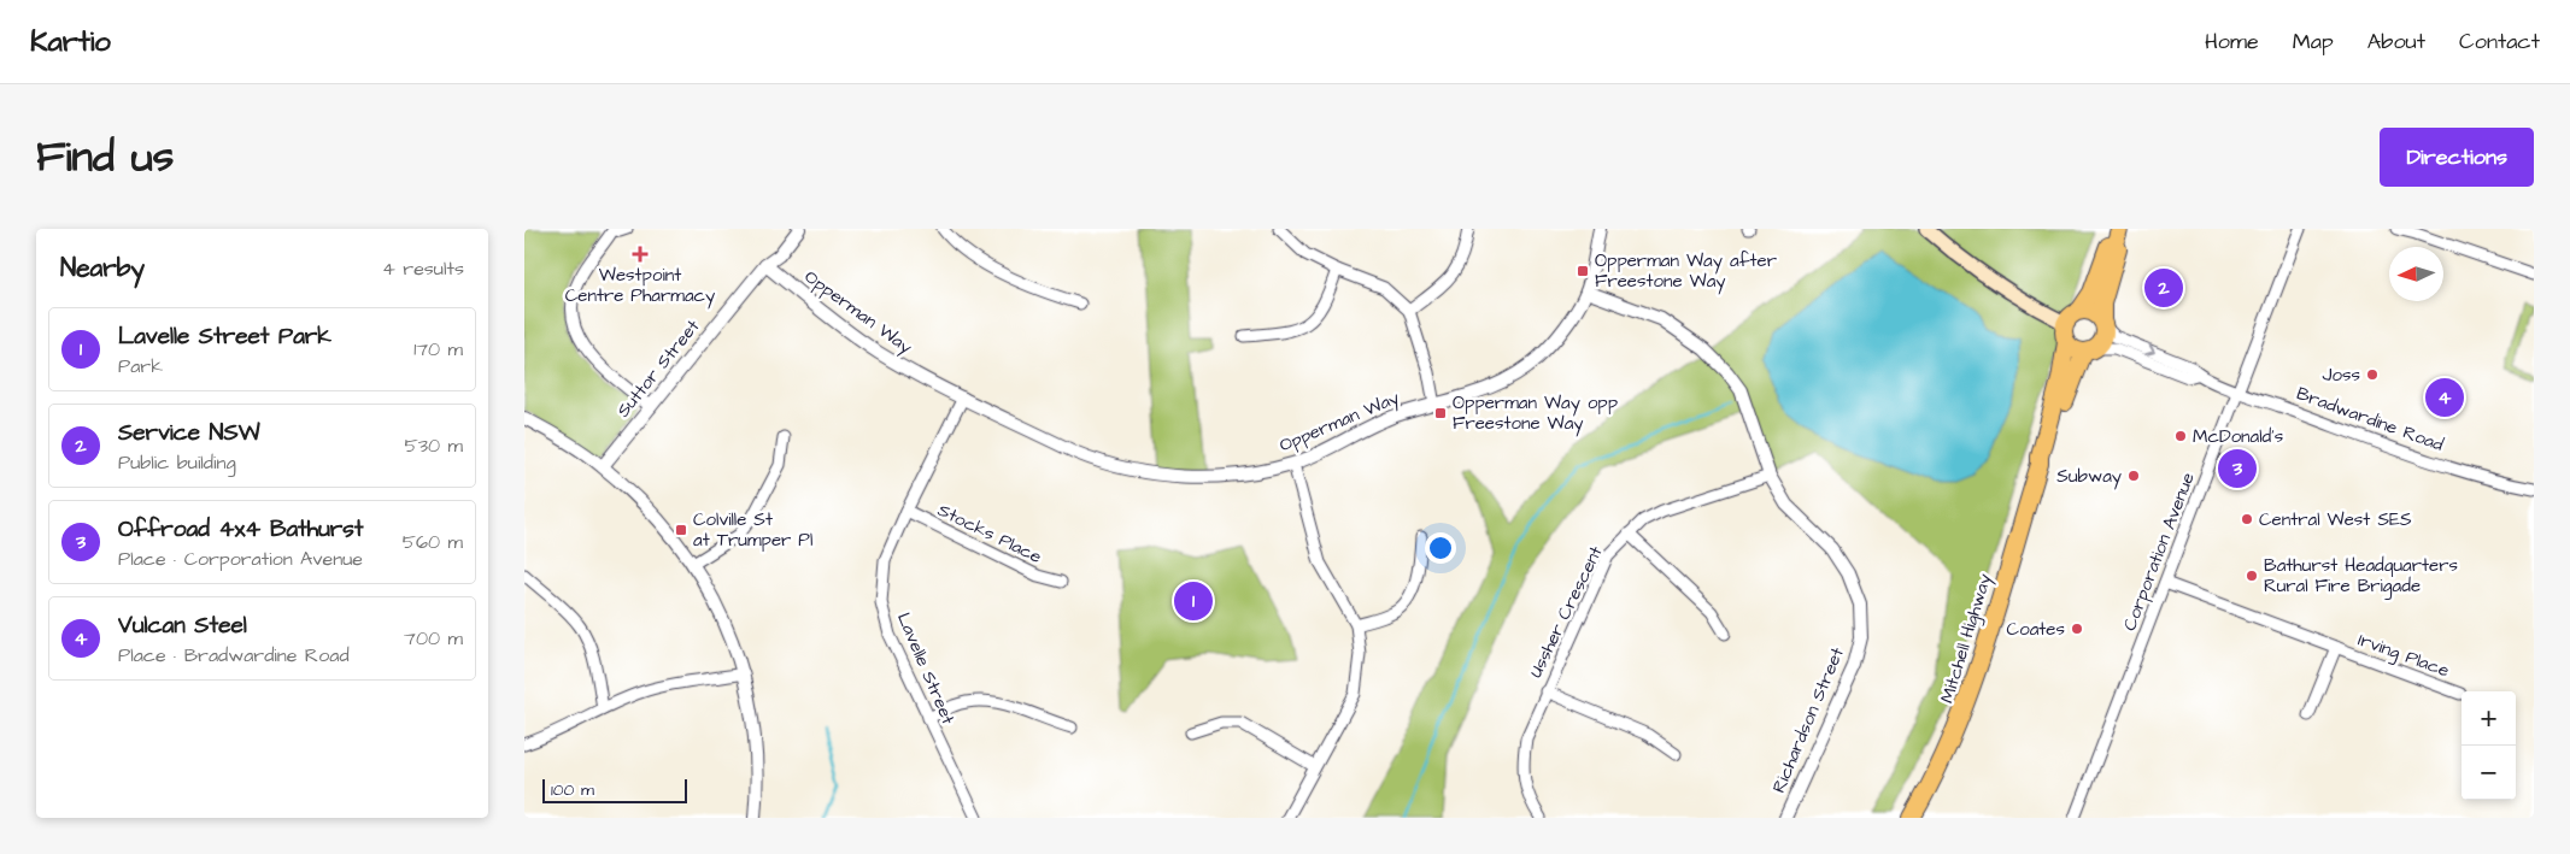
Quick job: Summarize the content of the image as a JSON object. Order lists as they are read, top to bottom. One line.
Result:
{"streets":{"highway":["Mitchell Highway"],"street":["Opperman Way","Suttor Street","Bradwardine Road","Stocks Place","Corporation Avenue","Ussher Crescent","Irving Place","Lavelle Street","Richardson Street"]},"crossings":[["Opperman Way","Suttor Street"],["Opperman Way","Lavelle Street"],["Opperman Way","Richardson Street"],["Bradwardine Road","Corporation Avenue"],["Bradwardine Road","Mitchell Highway"],["Stocks Place","Lavelle Street"],["Corporation Avenue","Irving Place"],["Ussher Crescent","Richardson Street"]],"places":{"health":["Westpoint Centre Pharmacy"],"transit":["Opperman Way after Freestone Way","Opperman Way opp Freestone Way","Colville St at Trumper Pl"],"other":["Joss","McDonald's","Subway","Central West SES","Bathurst Headquarters Rural Fire Brigade","Coates"]},"scale_bar":"100 m","north":"left","page":{"header":"Kartio","nav":["Home","Map","About","Contact"],"title":"Find us","buttons":"Directions","heading":["Nearby","4 results"],"pins":["2","4","3","1"],"list":[{"mark":"1","name":"Lavelle Street Park","note":"Park","value":"170 m"},{"mark":"2","name":"Service NSW","note":"Public building","value":"530 m"},{"mark":"3","name":"Offroad 4x4 Bathurst","note":"Place · Corporation Avenue","value":"560 m"},{"mark":"4","name":"Vulcan Steel","note":"Place · Bradwardine Road","value":"700 m"}],"map_buttons":["+","−"],"scale":"100 m"}}
